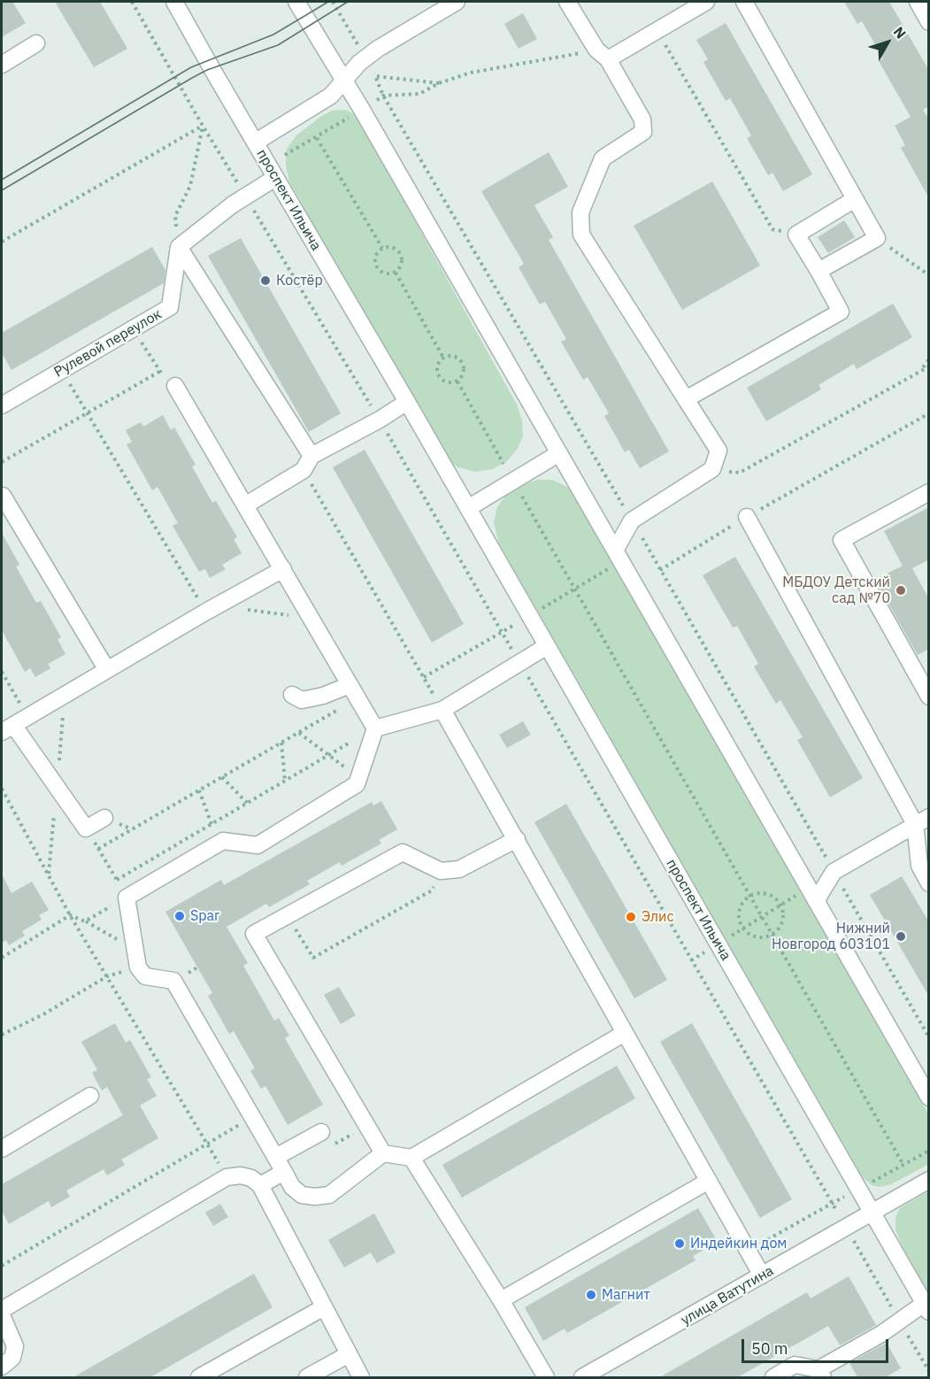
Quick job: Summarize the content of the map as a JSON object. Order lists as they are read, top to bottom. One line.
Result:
{"streets":{"street":["проспект Ильича","Рулевой переулок","улица Ватутина"]},"crossings":[["проспект Ильича","улица Ватутина"]],"places":["Костёр","МБДОУ Детский сад №70","Spar","Элис","Нижний Новгород 603101","Индейкин дом","Магнит"],"scale_bar":"50 m","north":"top right"}
